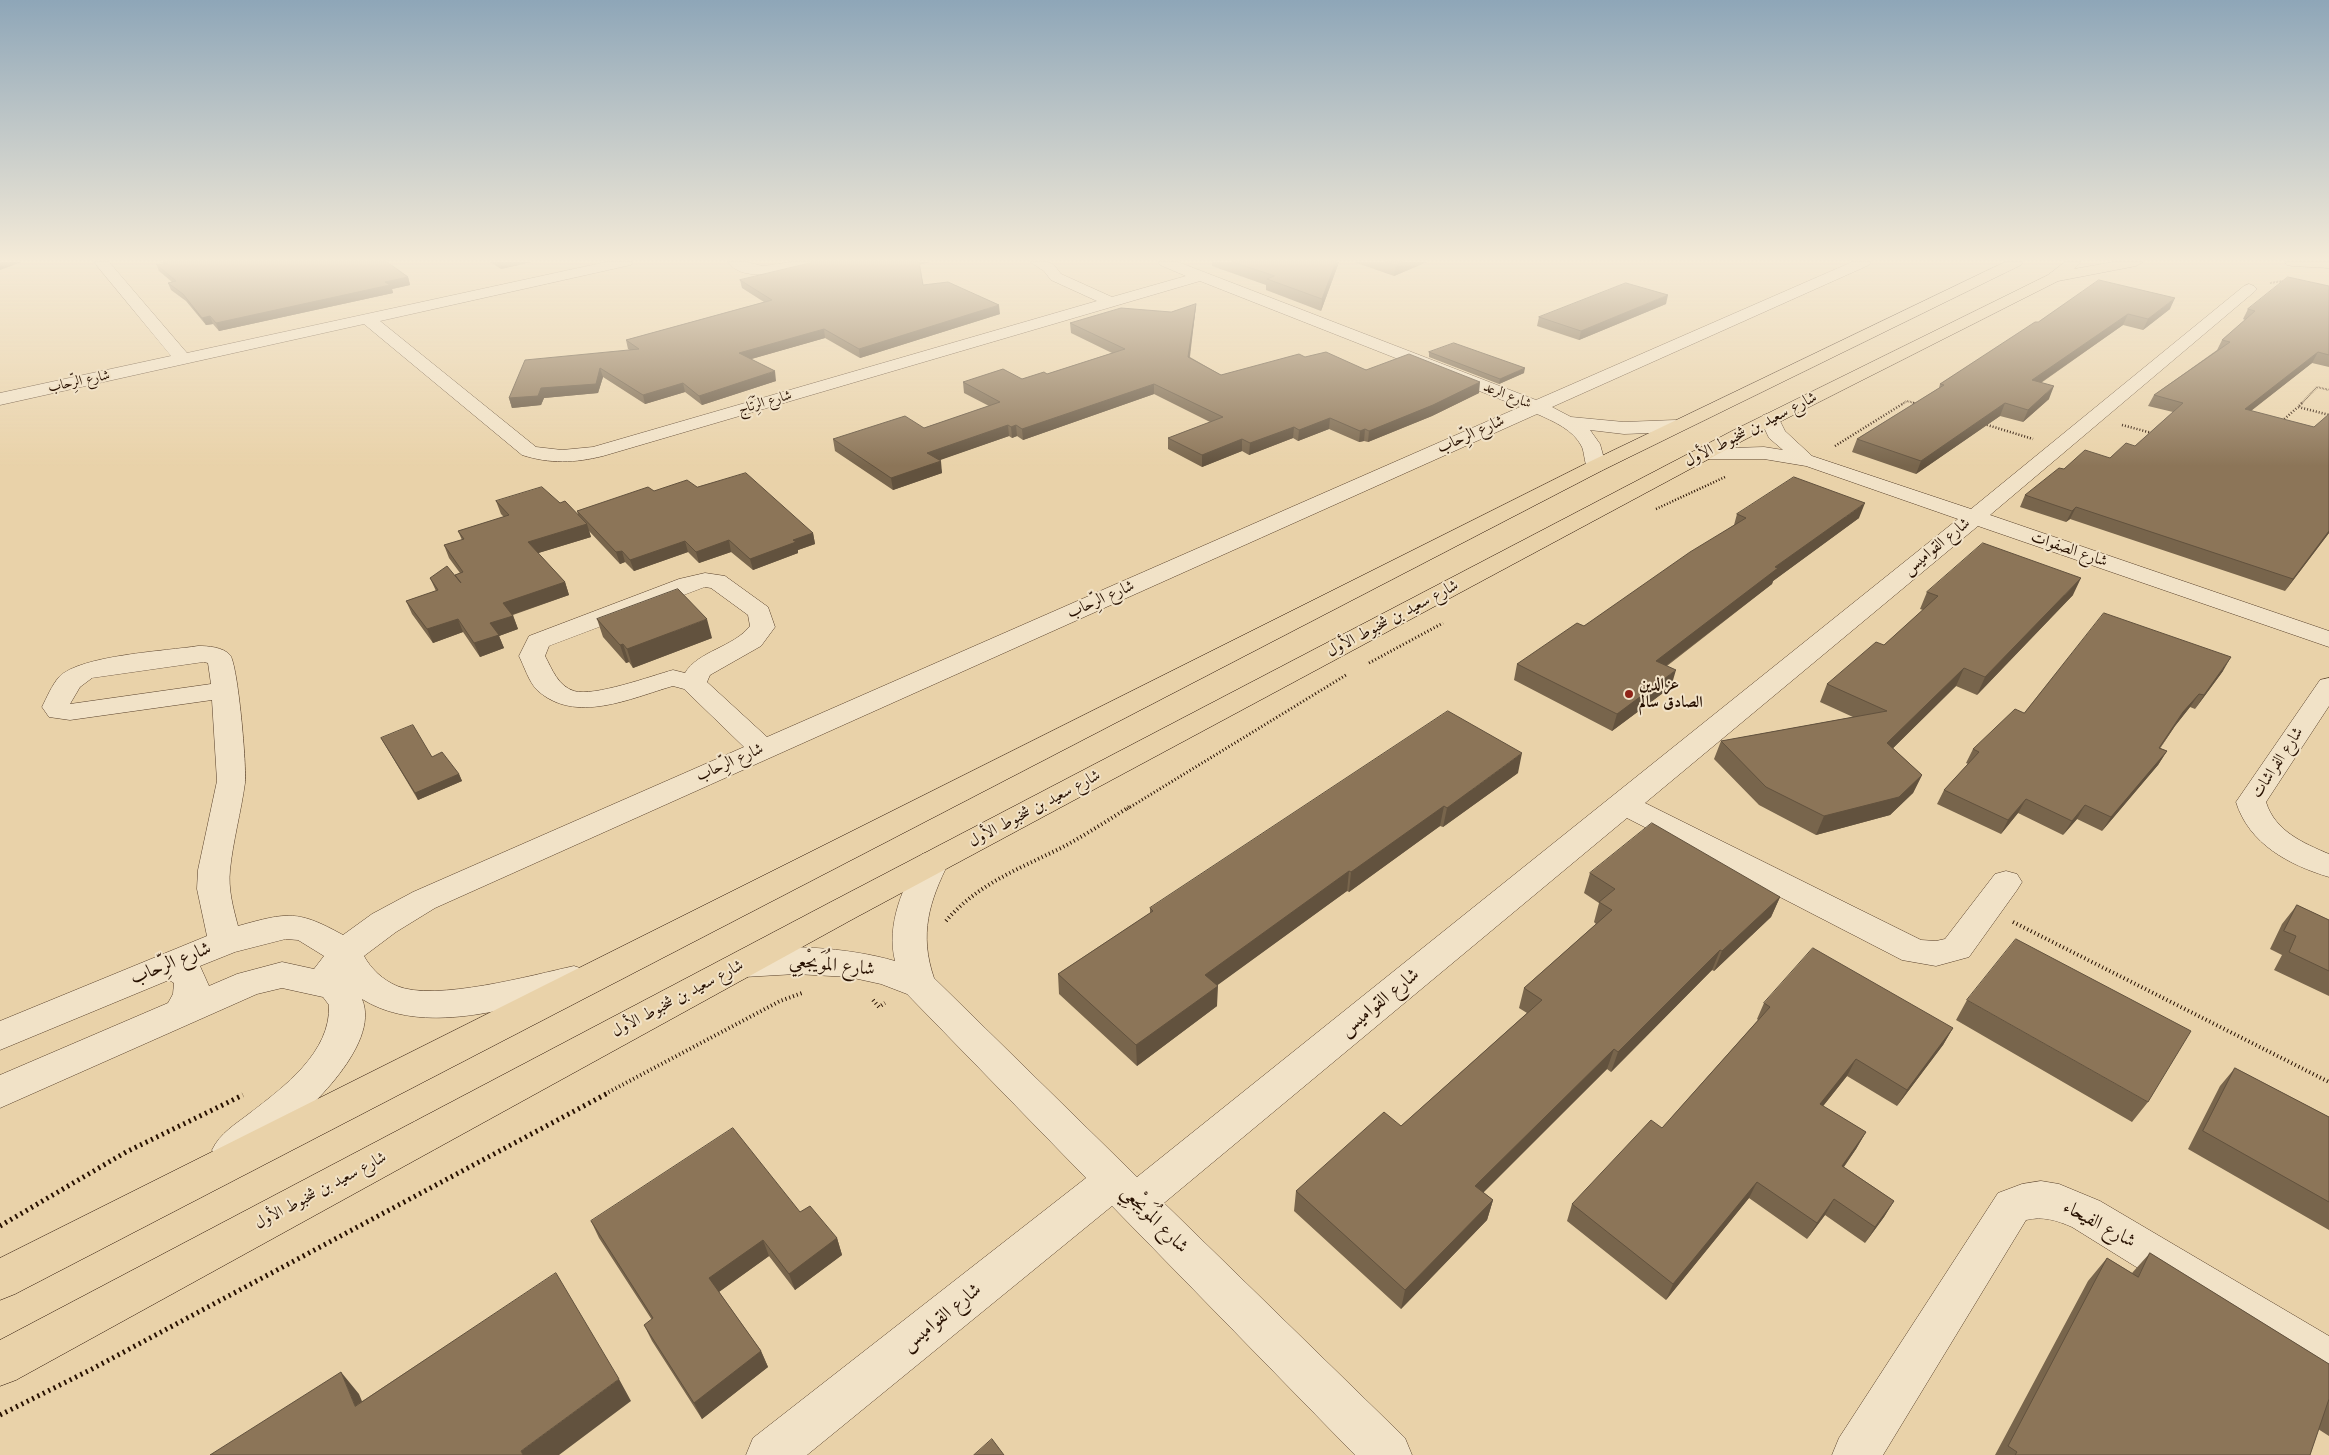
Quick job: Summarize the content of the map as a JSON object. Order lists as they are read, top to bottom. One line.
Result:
{"streets":{"main road":["شارع سعيد بن شخبوط الأول"],"street":["شارع الرِّحاب","شارع الرعد","شارع الرِّتَاج","شارع القواميس","شارع الصفوات","شارع الفراشات","شارع المُوَيجْعِي","شارع الفيحاء"]},"crossings":[["شارع الرِّحاب","شارع الرعد"],["شارع سعيد بن شخبوط الأول","شارع الصفوات"],["شارع سعيد بن شخبوط الأول","شارع المُوَيجْعِي"],["شارع القواميس","شارع الصفوات"],["شارع القواميس","شارع المُوَيجْعِي"]],"places":["عزالدين الصادق سالم"]}
